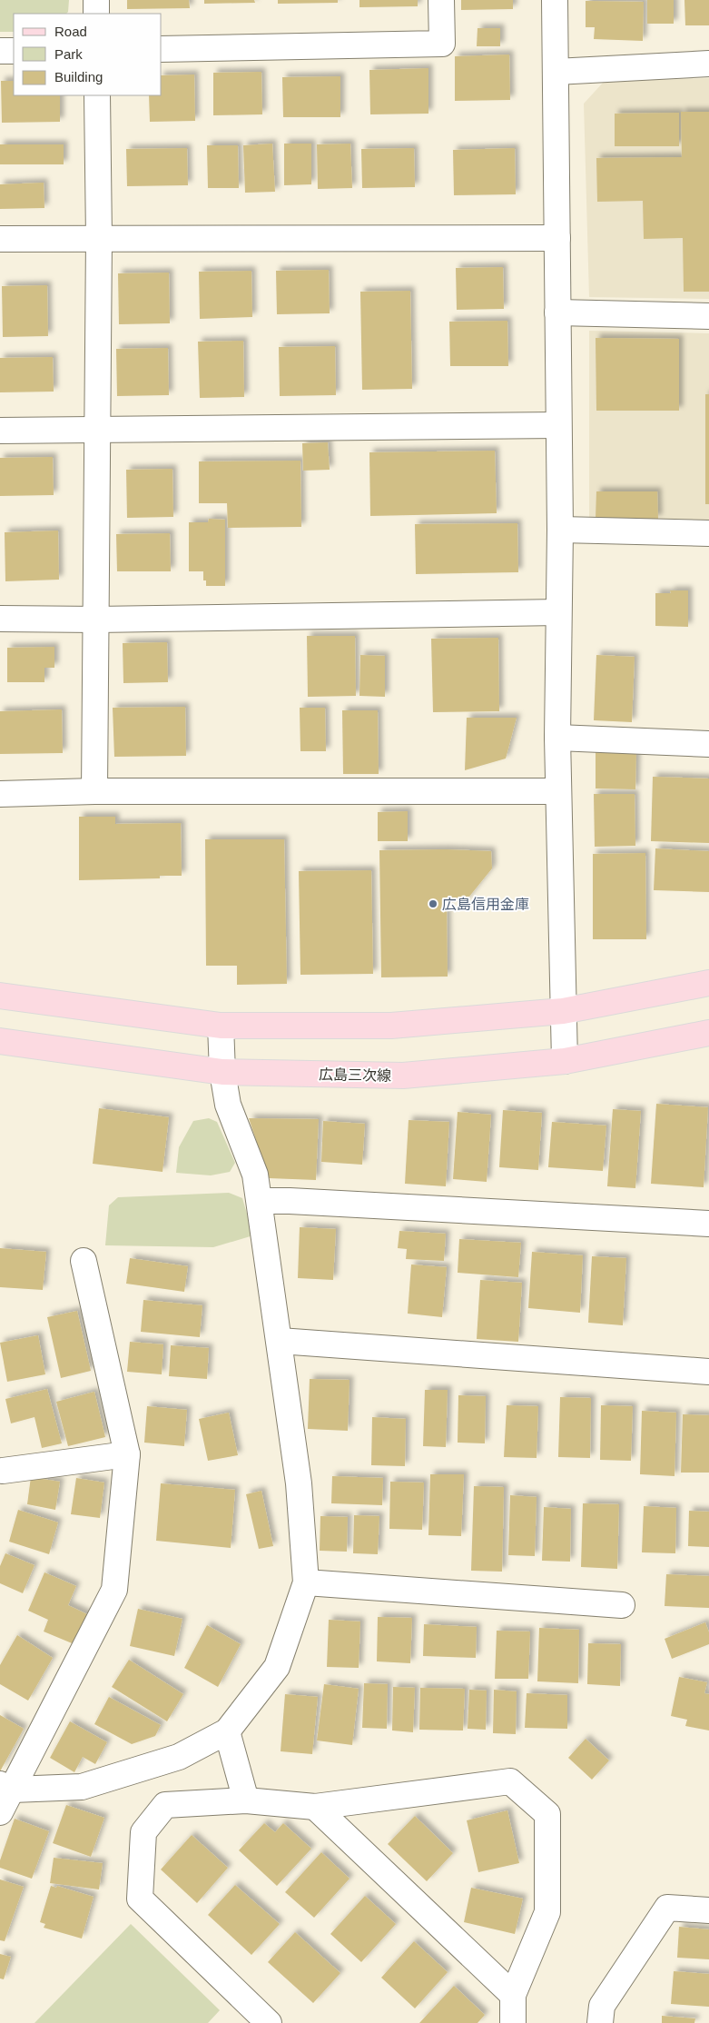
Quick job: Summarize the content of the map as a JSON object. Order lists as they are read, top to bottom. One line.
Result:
{"streets":{"main road":["広島三次線"]},"places":["広島信用金庫"],"legend":["Road","Park","Building"]}
